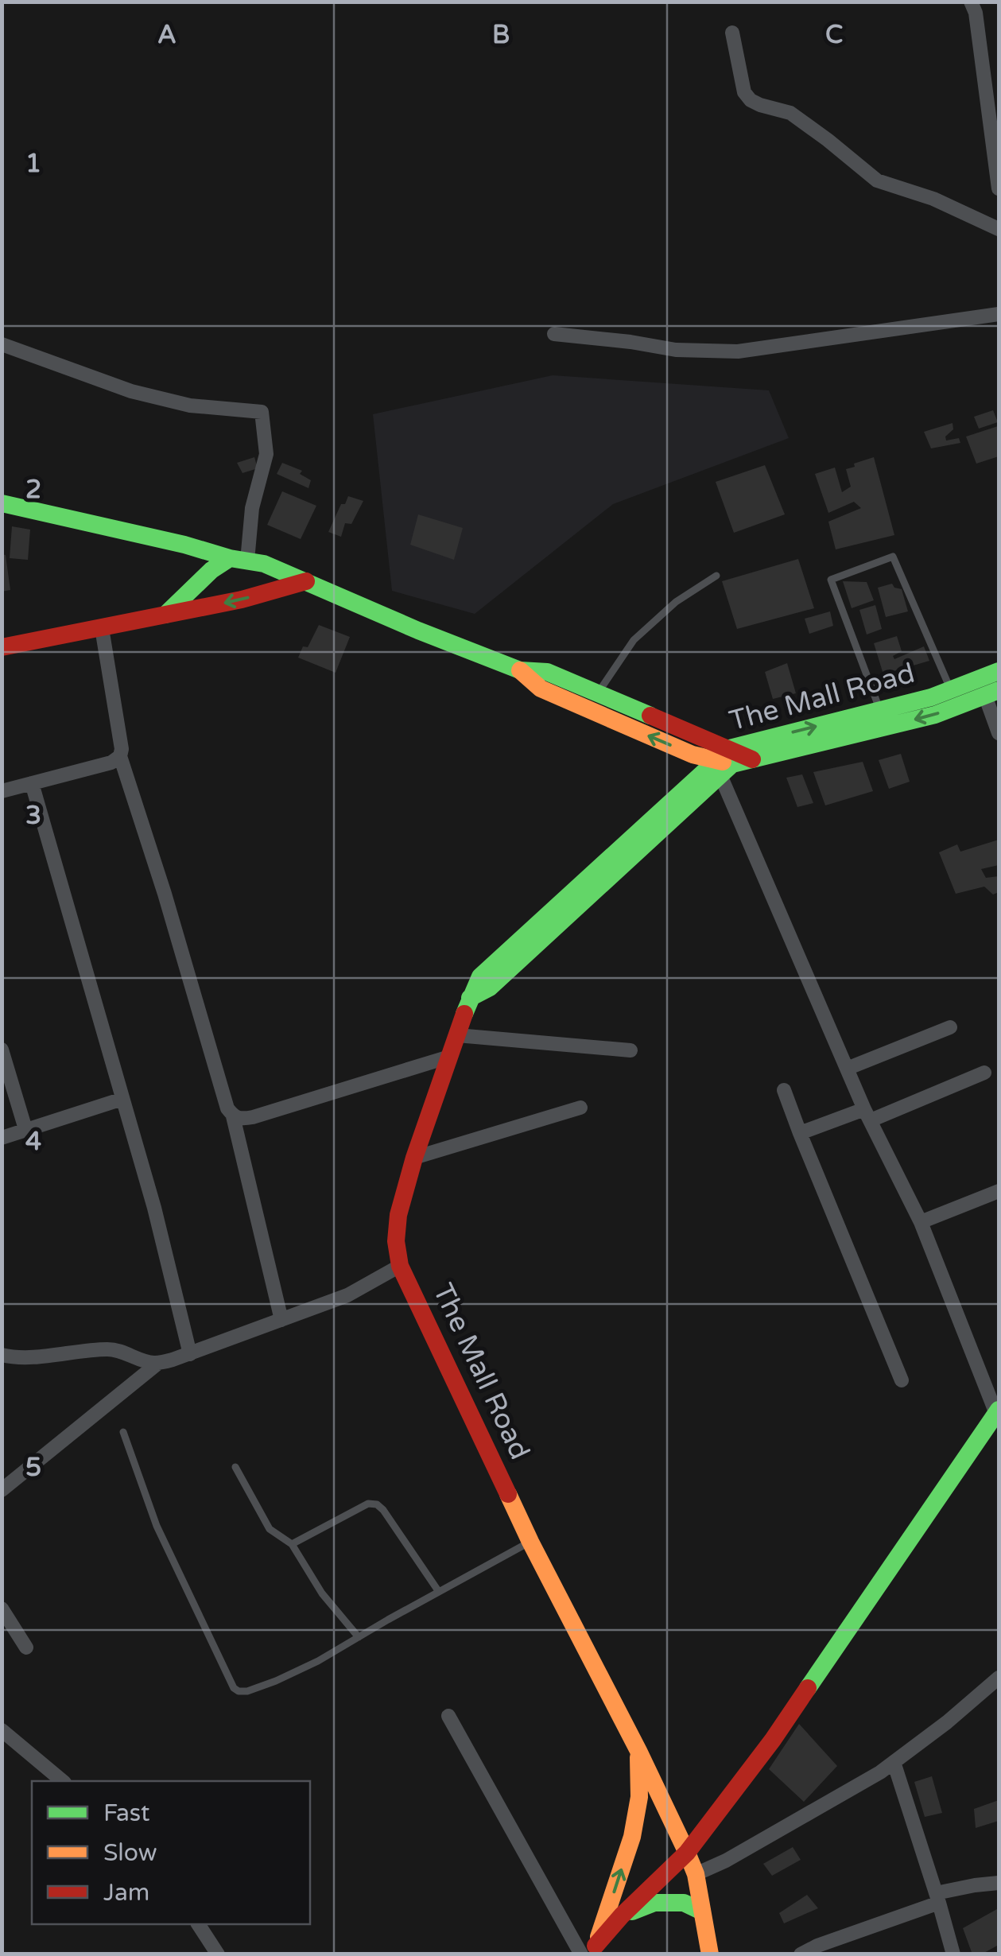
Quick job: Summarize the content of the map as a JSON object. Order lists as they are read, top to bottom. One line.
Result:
{"streets":{"street":["The Mall Road"]},"legend":["Fast","Slow","Jam"],"grid":{"columns":["A","B","C"],"rows":["1","2","3","4","5"]}}
